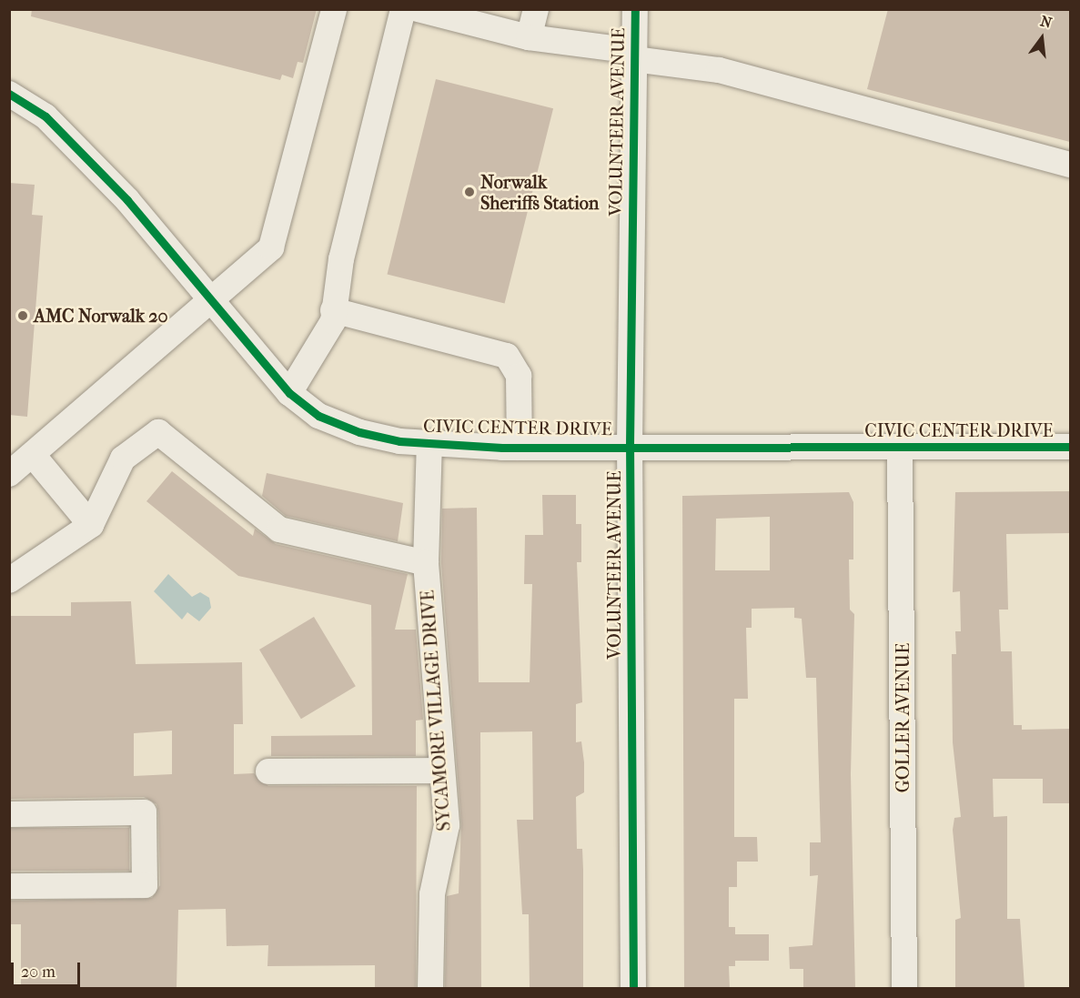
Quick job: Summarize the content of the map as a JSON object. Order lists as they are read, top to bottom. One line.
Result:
{"streets":{"street":["VOLUNTEER AVENUE","CIVIC CENTER DRIVE","SYCAMORE VILLAGE DRIVE","GOLLER AVENUE"]},"crossings":[["VOLUNTEER AVENUE","CIVIC CENTER DRIVE"],["CIVIC CENTER DRIVE","SYCAMORE VILLAGE DRIVE"],["CIVIC CENTER DRIVE","GOLLER AVENUE"]],"places":["Norwalk Sheriffs Station","AMC Norwalk 20"],"scale_bar":"20 m","north":"top"}
